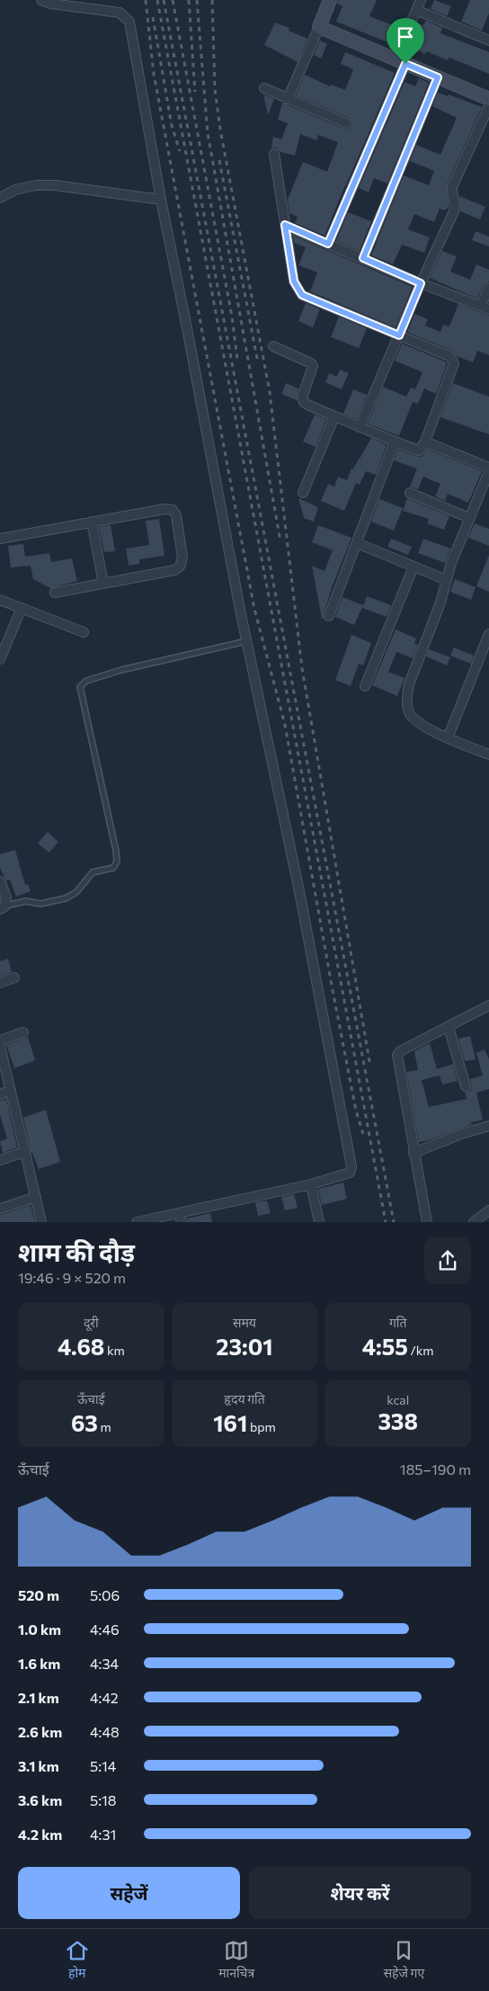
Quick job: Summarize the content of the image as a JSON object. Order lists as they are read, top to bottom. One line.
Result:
{"page":{"heading":["शाम की दौड़","19:46 · 9 × 520 m"],"stats":[["दूरी","4.68 km"],["समय","23:01"],["गति","4:55 /km"],["ऊँचाई","63 m"],["हृदय गति","161 bpm"],["kcal","338"]],"chart":["ऊँचाई","185–190 m"],"list":[{"name":"520 m","note":"5:06"},{"name":"1.0 km","note":"4:46"},{"name":"1.6 km","note":"4:34"},{"name":"2.1 km","note":"4:42"},{"name":"2.6 km","note":"4:48"},{"name":"3.1 km","note":"5:14"},{"name":"3.6 km","note":"5:18"},{"name":"4.2 km","note":"4:31"}],"buttons":["सहेजें","शेयर करें"],"tabs":["होम","मानचित्र","सहेजे गए"]}}
